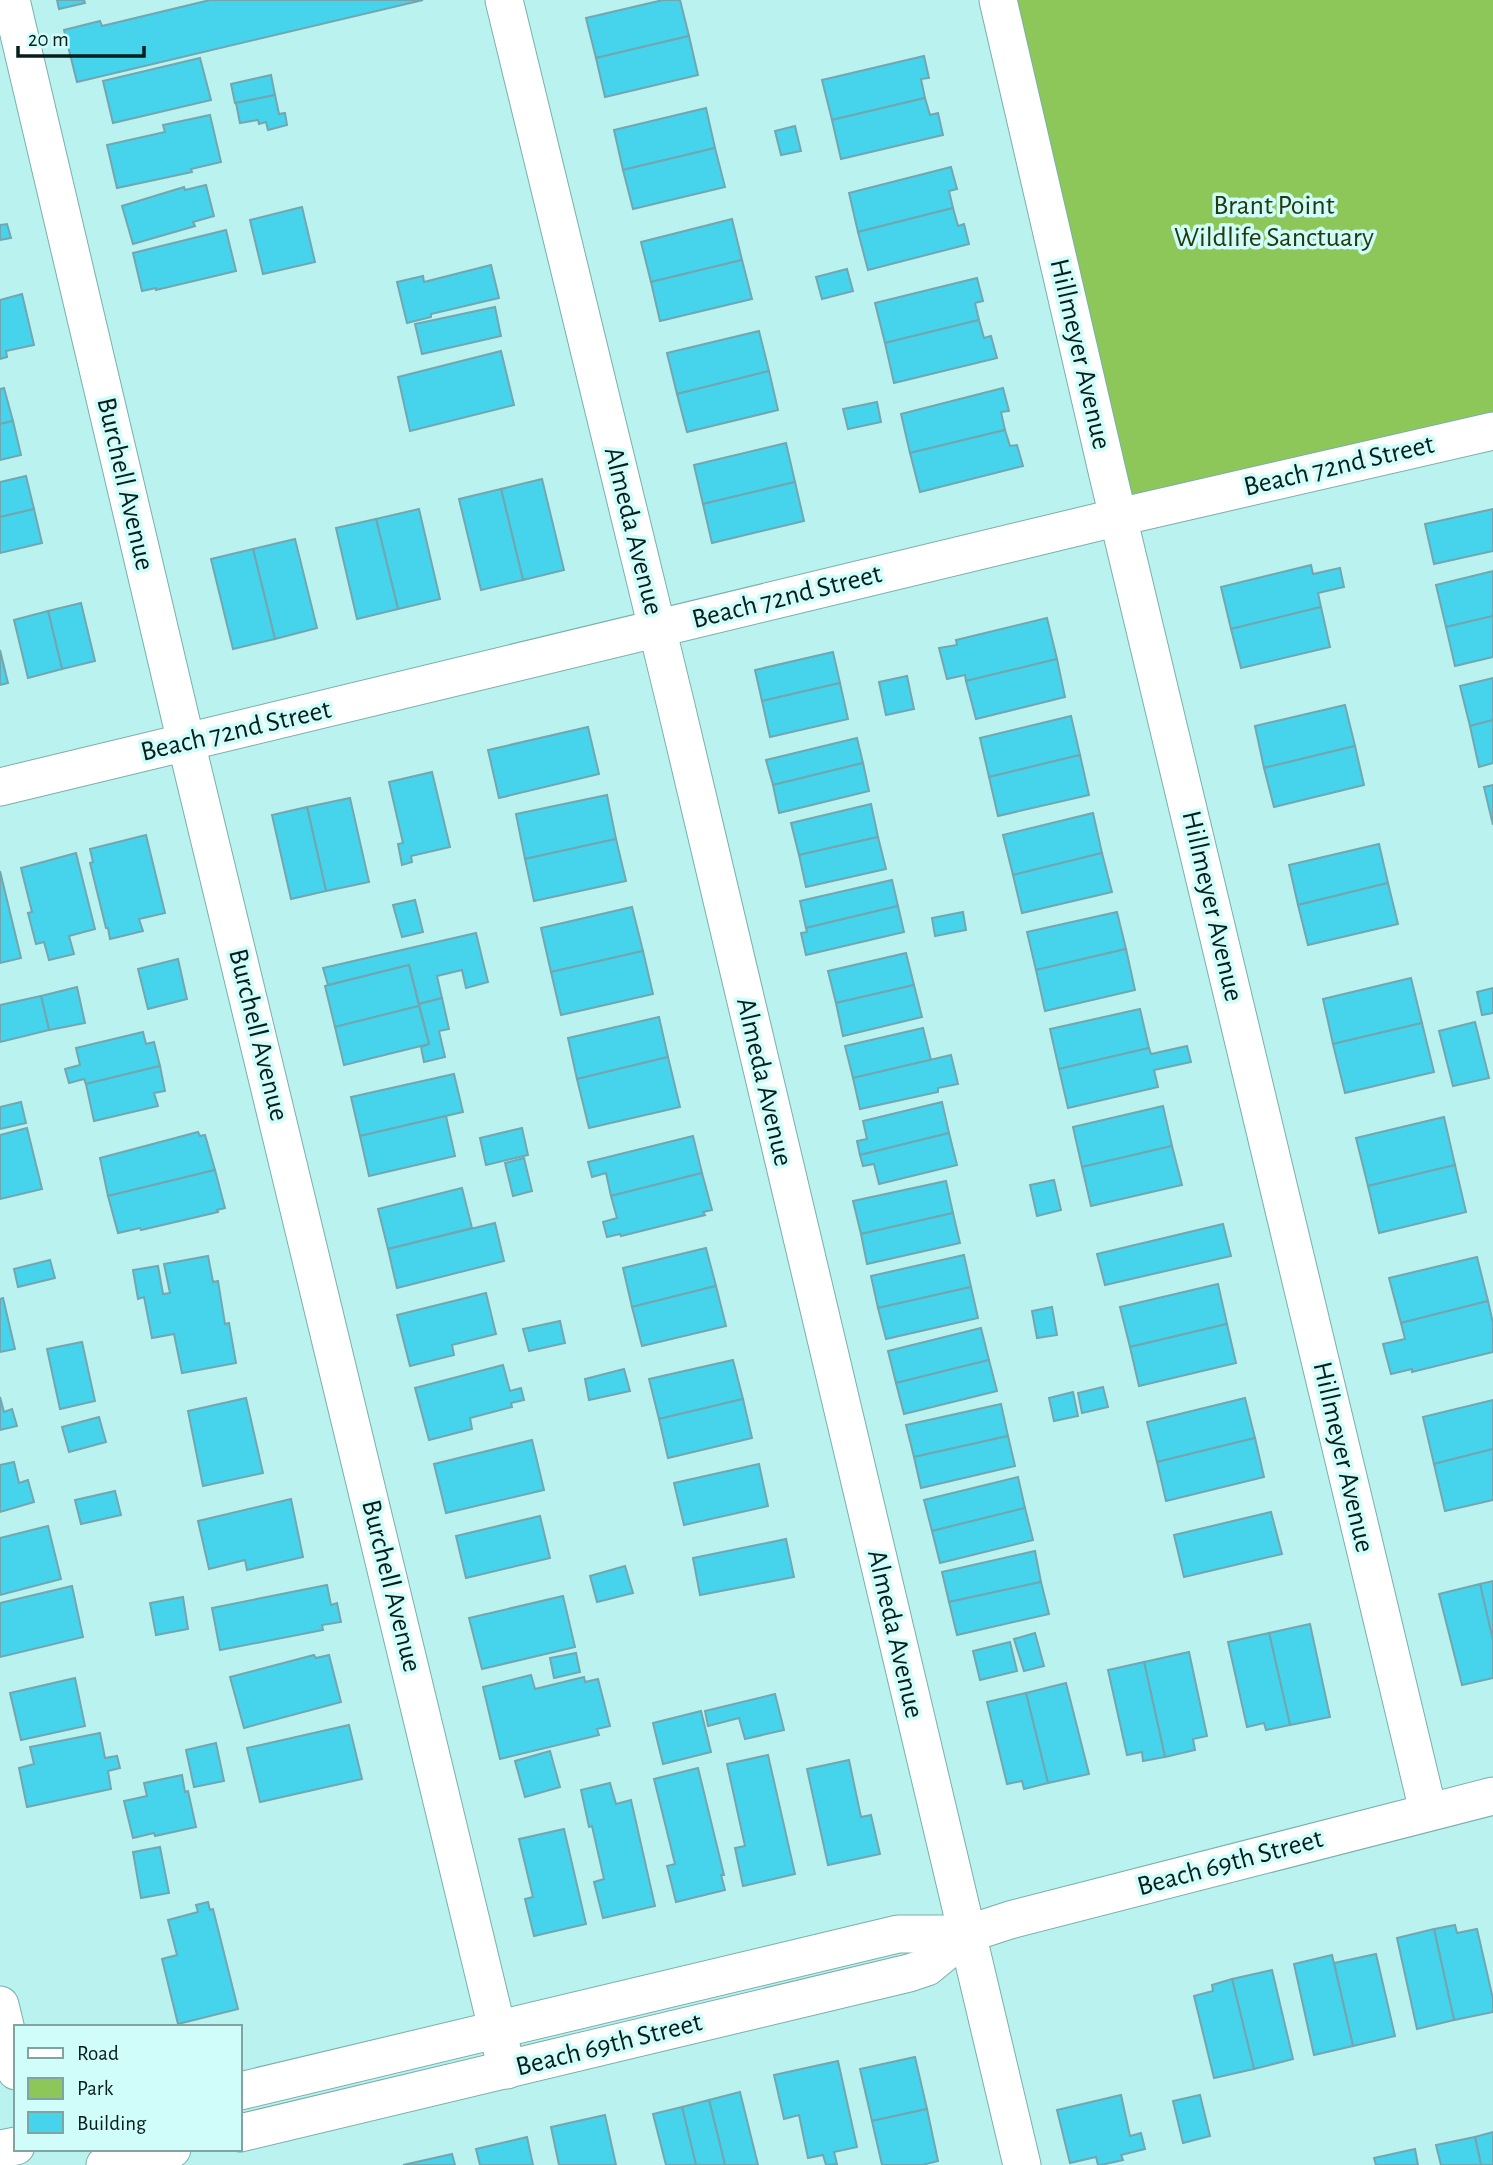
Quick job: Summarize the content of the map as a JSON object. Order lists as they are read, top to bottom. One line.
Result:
{"streets":{"street":["Hillmeyer Avenue","Beach 72nd Street","Burchell Avenue","Almeda Avenue","Beach 69th Street"]},"crossings":[["Hillmeyer Avenue","Beach 72nd Street"],["Hillmeyer Avenue","Beach 69th Street"],["Beach 72nd Street","Burchell Avenue"],["Beach 72nd Street","Almeda Avenue"],["Burchell Avenue","Beach 69th Street"],["Almeda Avenue","Beach 69th Street"]],"parks":["Brant Point Wildlife Sanctuary"],"legend":["Road","Park","Building"],"scale_bar":"20 m"}
